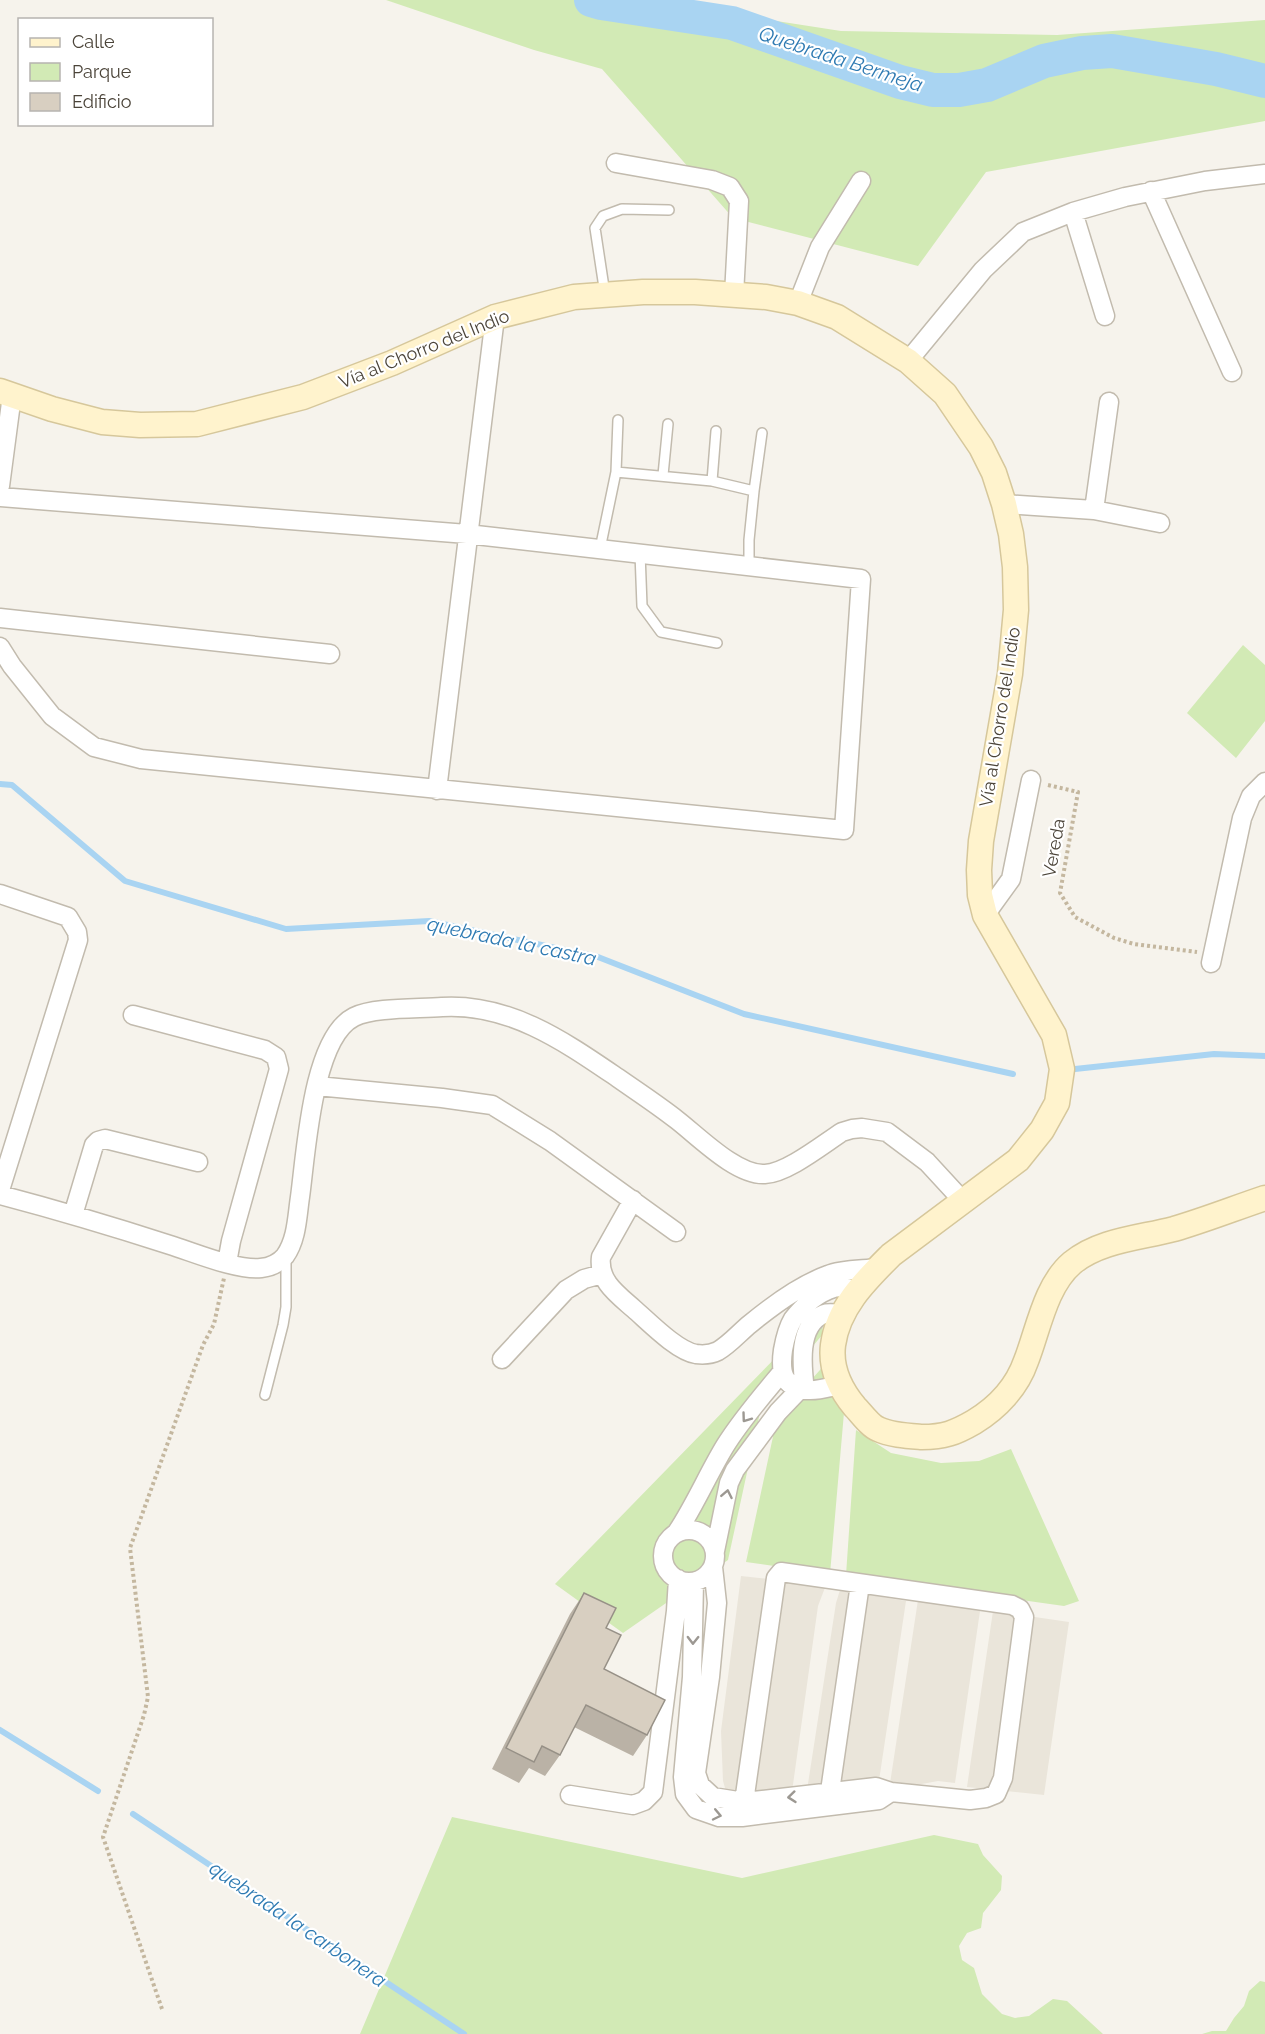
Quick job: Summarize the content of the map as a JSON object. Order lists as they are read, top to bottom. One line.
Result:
{"streets":{"street":["Vía al Chorro del Indio"],"path":["Vereda"]},"water":["Quebrada Bermeja","quebrada la castra","quebrada la carbonera"],"legend":["Calle","Parque","Edificio"]}
